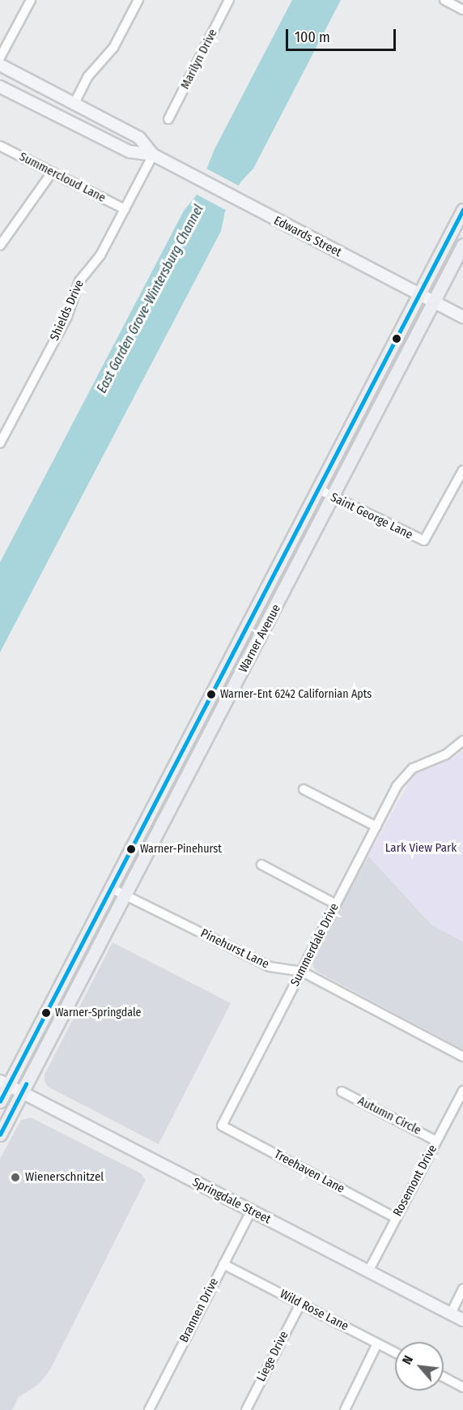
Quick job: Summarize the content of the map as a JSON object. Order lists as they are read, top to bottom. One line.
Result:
{"streets":{"main road":["Edwards Street","Warner Avenue","Springdale Street"],"street":["Marilyn Drive","Summercloud Lane","Shields Drive","Saint George Lane","Summerdale Drive","Pinehurst Lane","Autumn Circle","Treehaven Lane","Rosemont Drive","Brannen Drive","Wild Rose Lane","Liege Drive"]},"crossings":[["Summercloud Lane","Shields Drive"],["Edwards Street","Shields Drive"],["Edwards Street","Warner Avenue"],["Saint George Lane","Warner Avenue"],["Warner Avenue","Pinehurst Lane"],["Warner Avenue","Springdale Street"],["Summerdale Drive","Pinehurst Lane"],["Summerdale Drive","Treehaven Lane"],["Autumn Circle","Rosemont Drive"],["Treehaven Lane","Rosemont Drive"],["Rosemont Drive","Springdale Street"],["Springdale Street","Brannen Drive"],["Brannen Drive","Wild Rose Lane"],["Wild Rose Lane","Liege Drive"]],"water":["East Garden Grove-Wintersburg Channel"],"parks":["Lark View Park"],"places":["Warner-Ent 6242 Californian Apts","Warner-Pinehurst","Warner-Springdale","Wienerschnitzel"],"scale_bar":"100 m","north":"top left"}
